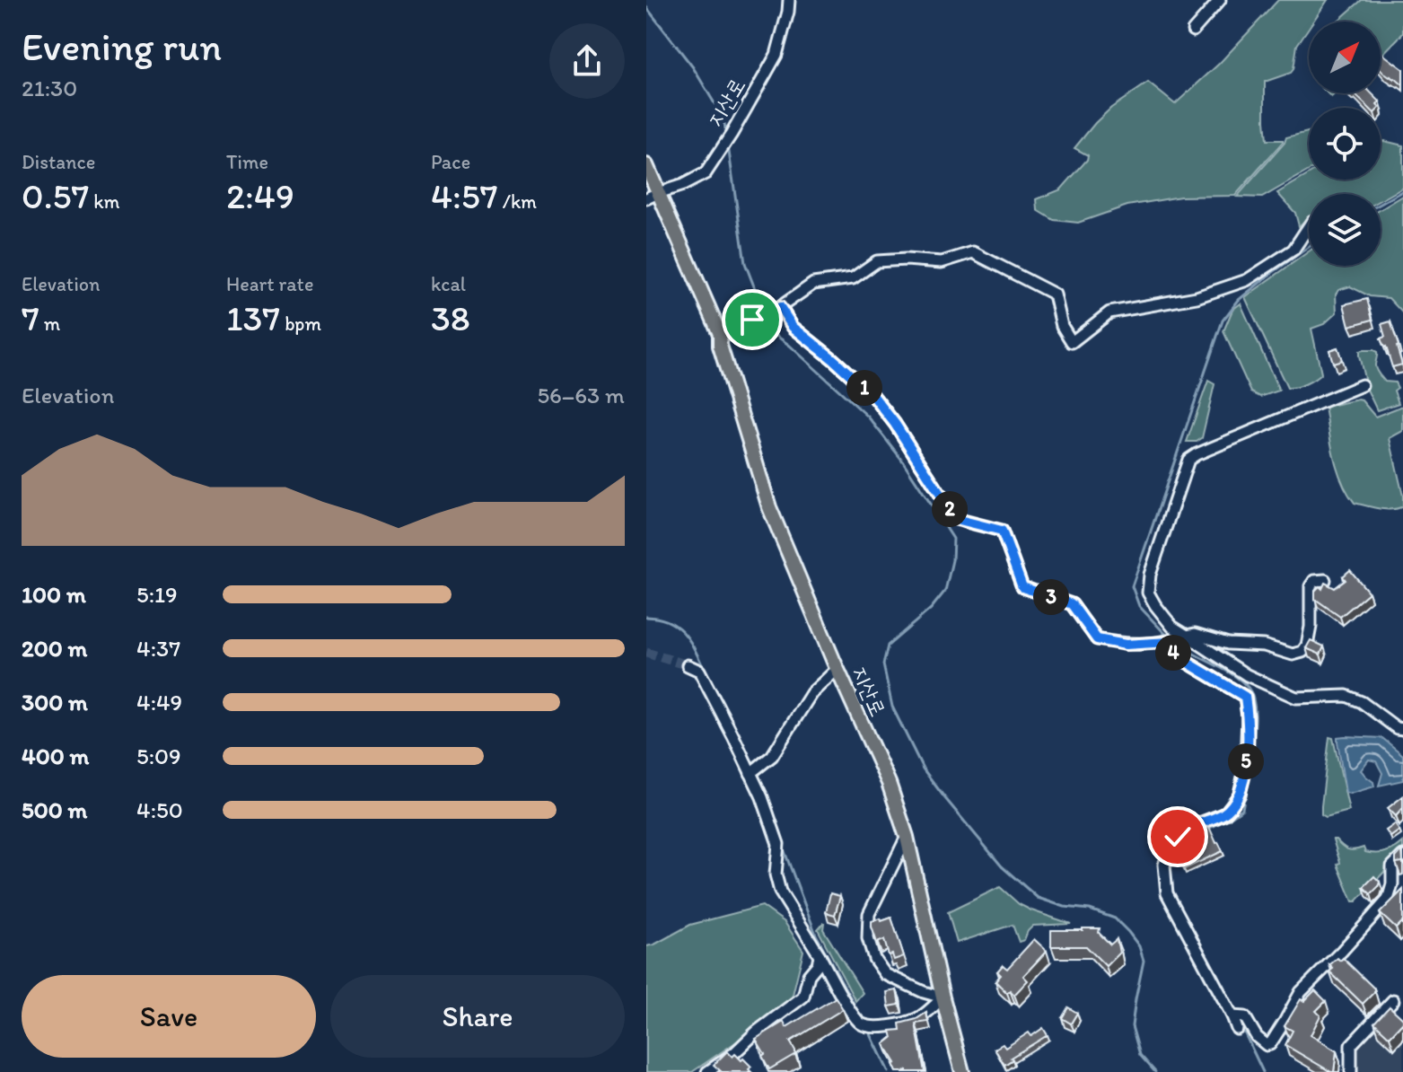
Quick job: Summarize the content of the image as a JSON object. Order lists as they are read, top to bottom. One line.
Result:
{"streets":{"main road":["지산로"]},"north":"top right","page":{"heading":["Evening run","21:30"],"stats":[["Distance","0.57 km"],["Time","2:49"],["Pace","4:57 /km"],["Elevation","7 m"],["Heart rate","137 bpm"],["kcal","38"]],"chart":["Elevation","56–63 m"],"pins":["1","2","3","4","5"],"list":[{"name":"100 m","note":"5:19"},{"name":"200 m","note":"4:37"},{"name":"300 m","note":"4:49"},{"name":"400 m","note":"5:09"},{"name":"500 m","note":"4:50"}],"buttons":["Save","Share"]}}
